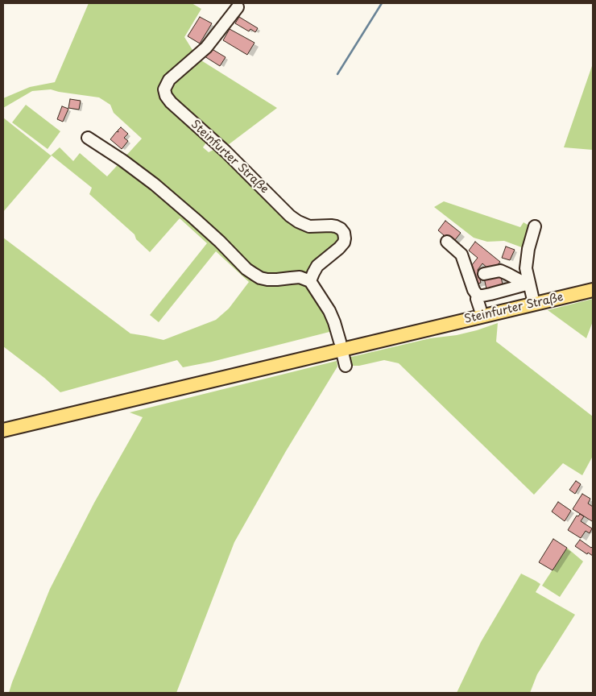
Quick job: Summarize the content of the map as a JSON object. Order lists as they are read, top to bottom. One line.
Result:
{"streets":{"main road":["Steinfurter Straße"]}}
